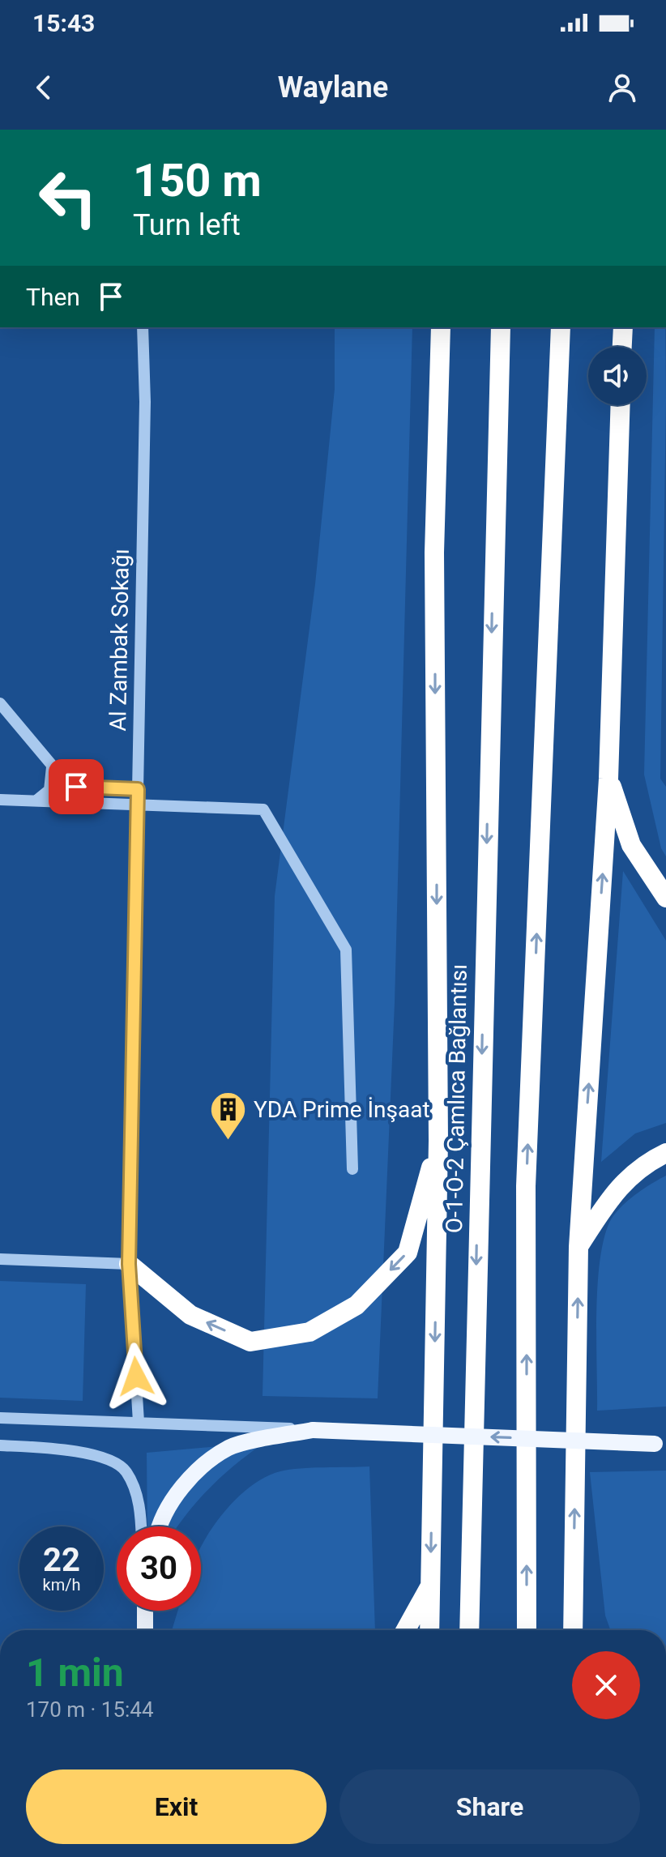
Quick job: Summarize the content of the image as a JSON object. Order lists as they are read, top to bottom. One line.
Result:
{"streets":{"highway":["O-1-O-2 Çamlıca Bağlantısı"],"street":["Al Zambak Sokağı"]},"places":{"building":["YDA Prime İnşaat"]},"page":{"status":"15:43","header":"Waylane","turn":["150 m","Turn left"],"then":"Then","speed":"22 km/h","limit":"30","heading":["1 min","170 m · 15:44"],"buttons":["Exit","Share"]}}
